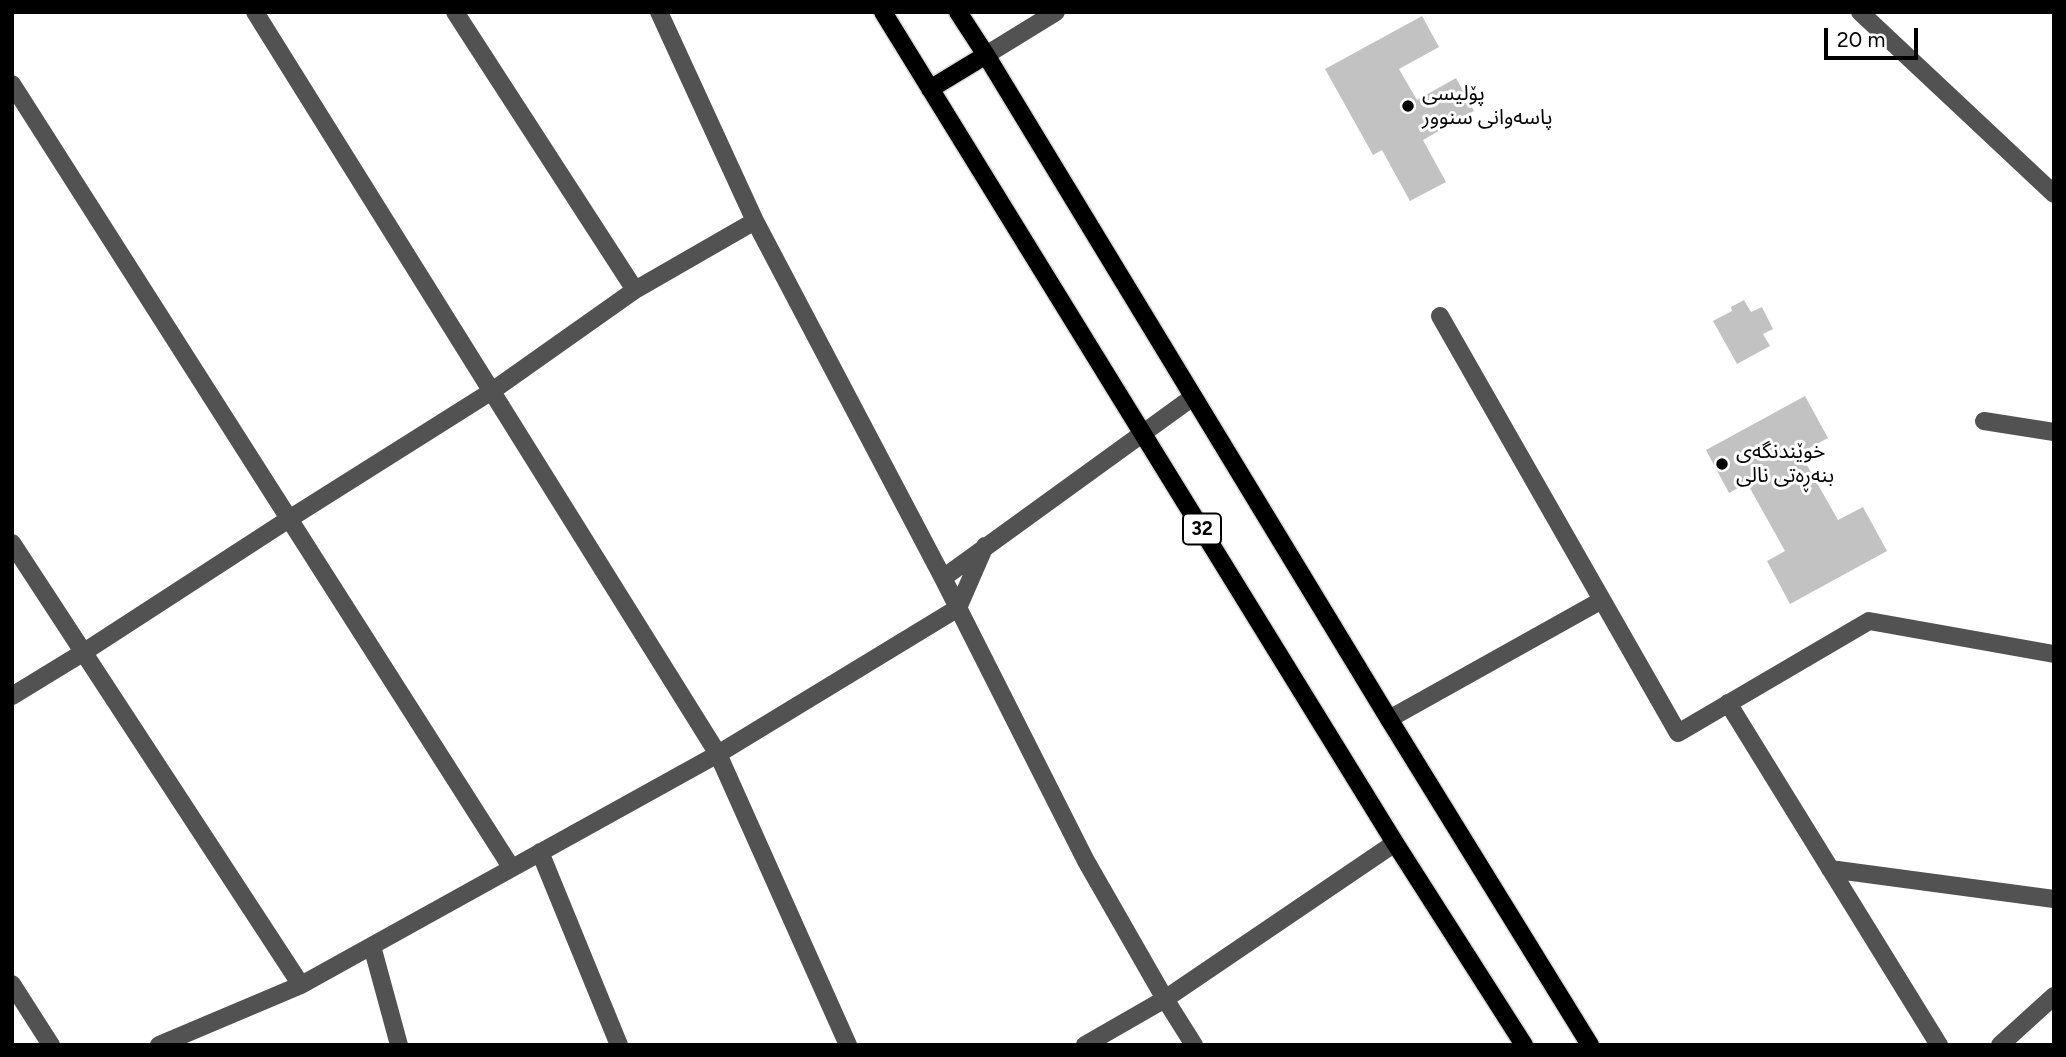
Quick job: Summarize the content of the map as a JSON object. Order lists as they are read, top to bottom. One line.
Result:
{"streets":{"main road":["32"]},"places":["پۆلیسی پاسەوانی سنوور","خوێندنگەی بنەڕەتی نالی"],"scale_bar":"20 m"}
